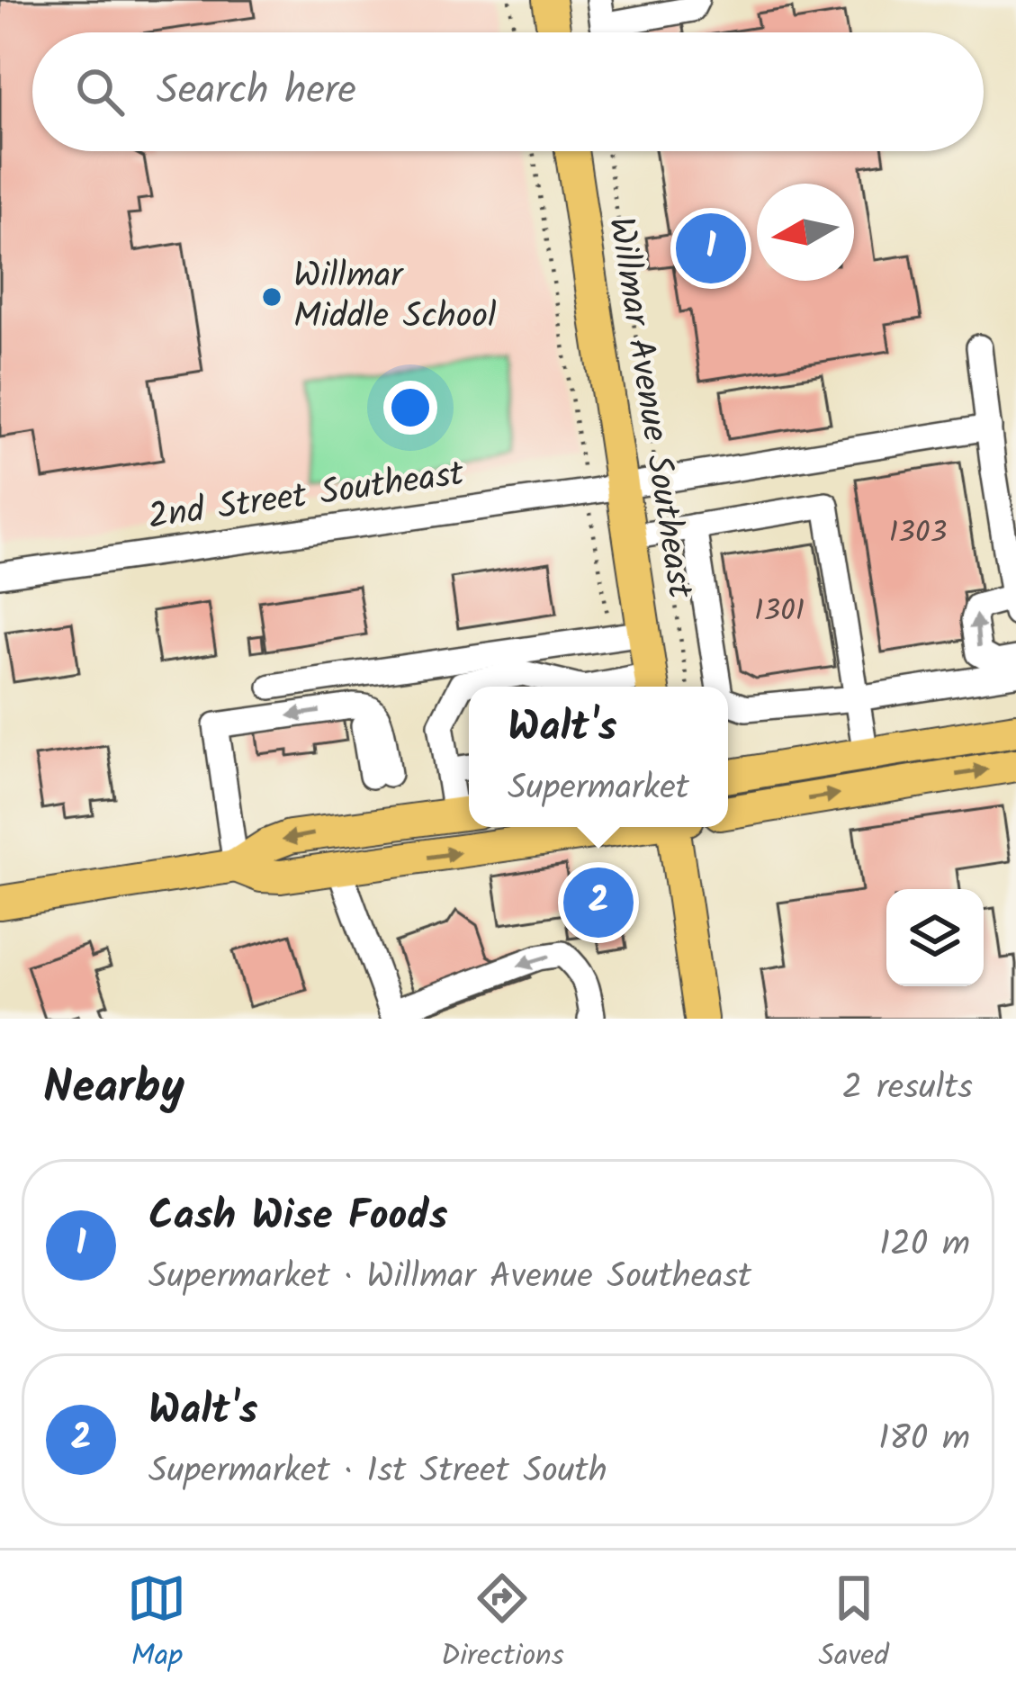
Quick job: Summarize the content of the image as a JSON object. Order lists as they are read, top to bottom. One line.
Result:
{"streets":{"main road":["Willmar Avenue Southeast"],"street":["2nd Street Southeast"]},"crossings":[["Willmar Avenue Southeast","2nd Street Southeast"]],"places":["Willmar Middle School"],"house_numbers":["1303","1301"],"north":"left","page":{"search":"Search here","pins":["1","2"],"popup":["Walt's","Supermarket"],"heading":["Nearby","2 results"],"list":[{"mark":"1","name":"Cash Wise Foods","note":"Supermarket · Willmar Avenue Southeast","value":"120 m"},{"mark":"2","name":"Walt's","note":"Supermarket · 1st Street South","value":"180 m"}],"nav":["Map","Directions","Saved"]}}
